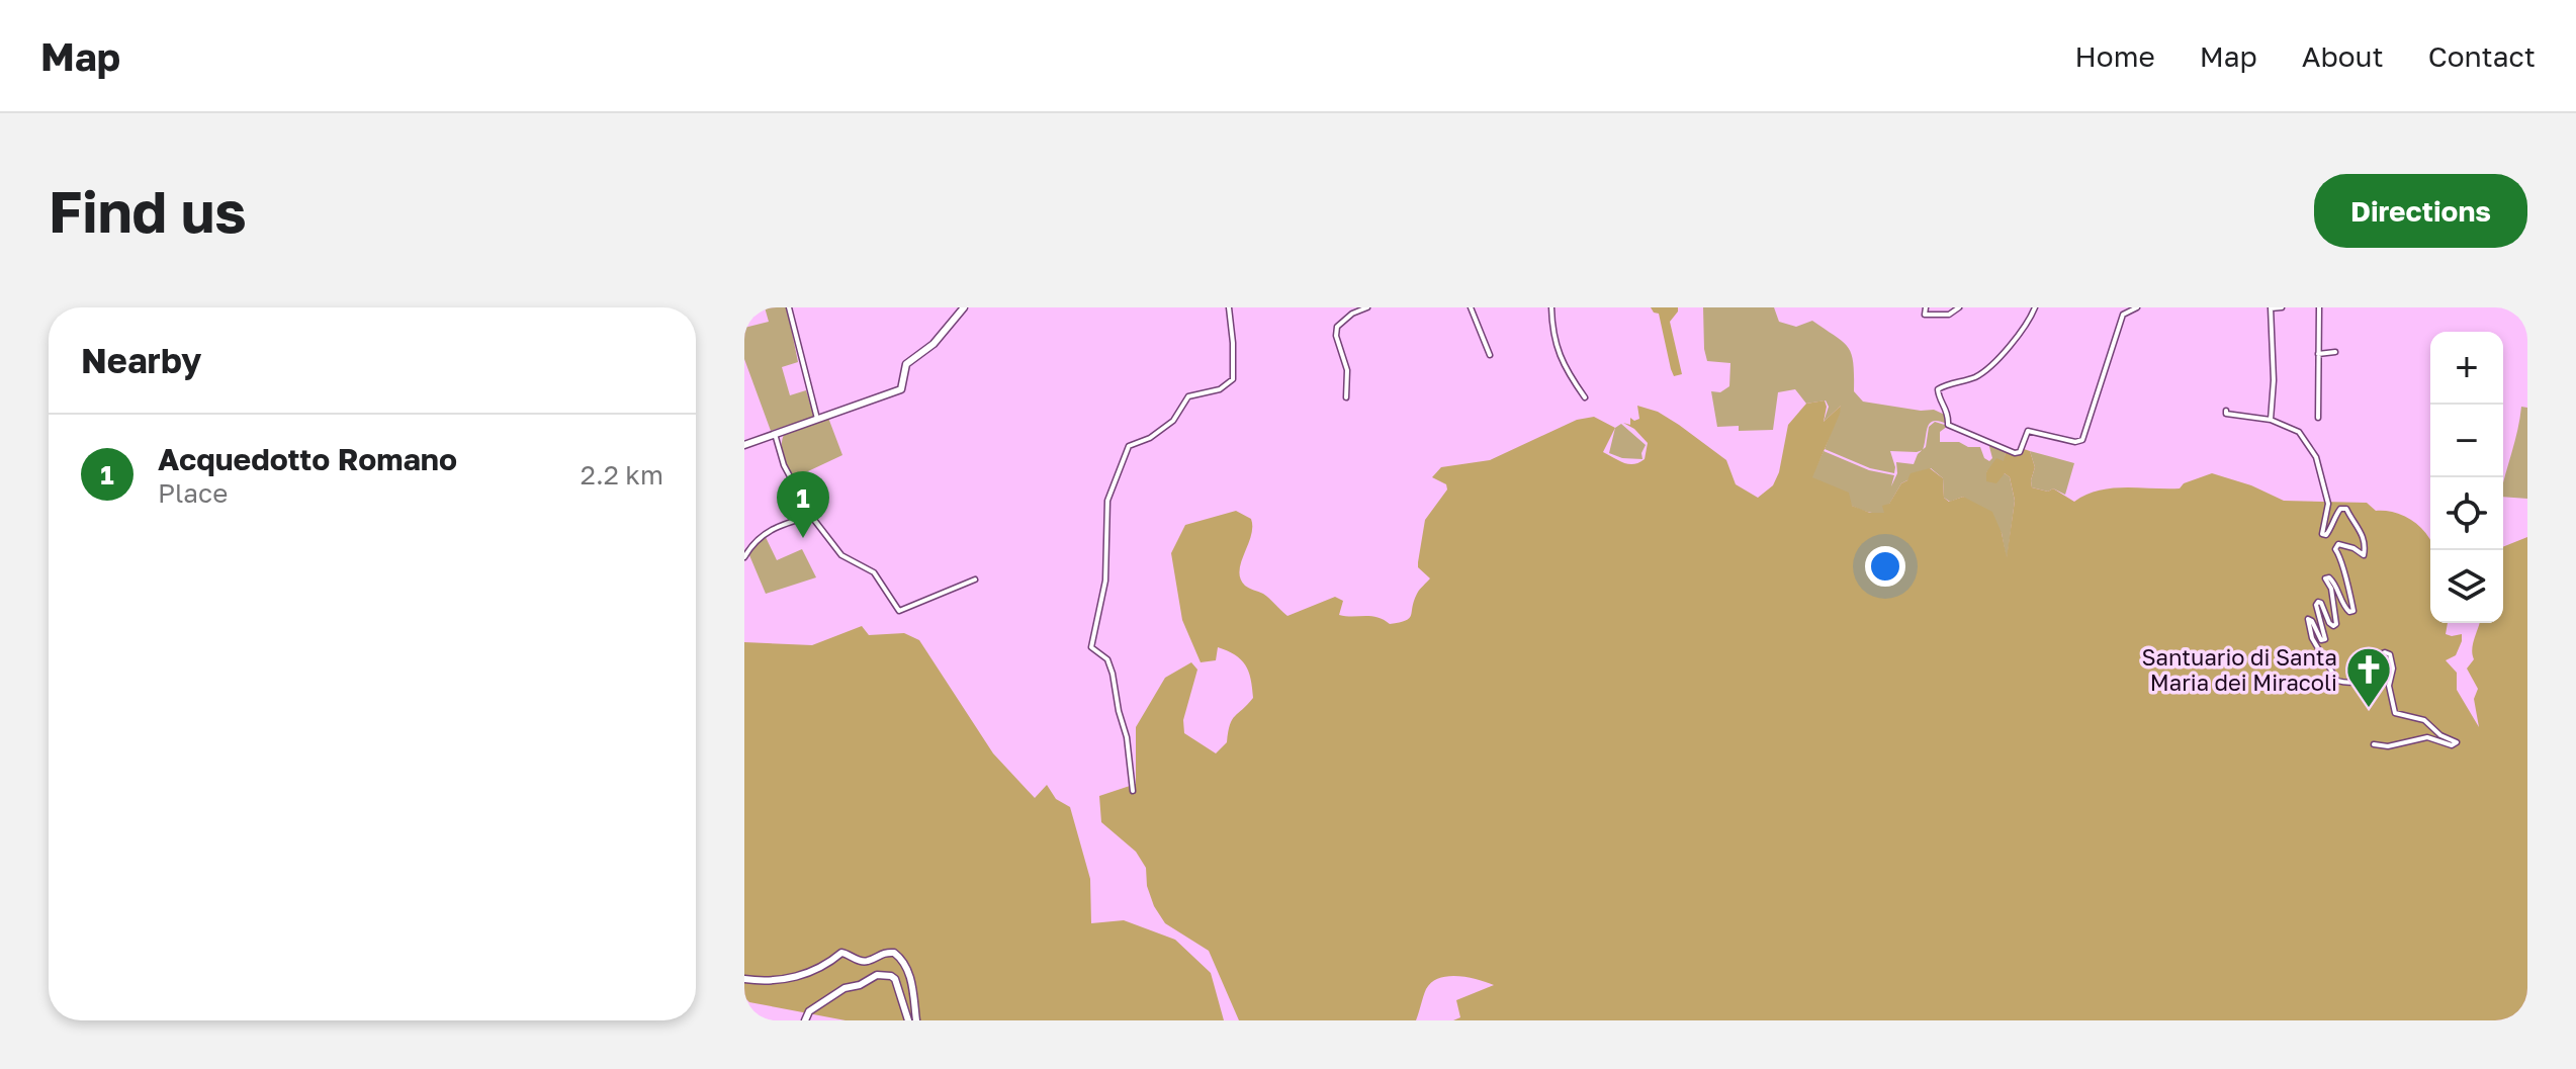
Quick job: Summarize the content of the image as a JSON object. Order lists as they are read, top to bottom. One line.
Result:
{"places":{"church":["Santuario di Santa Maria dei Miracoli"]},"page":{"header":"Map","nav":["Home","Map","About","Contact"],"buttons":"Directions","title":"Find us","heading":"Nearby","map_buttons":["+","−"],"list":[{"mark":"1","name":"Acquedotto Romano","note":"Place","value":"2.2 km"}],"pins":"1"}}
